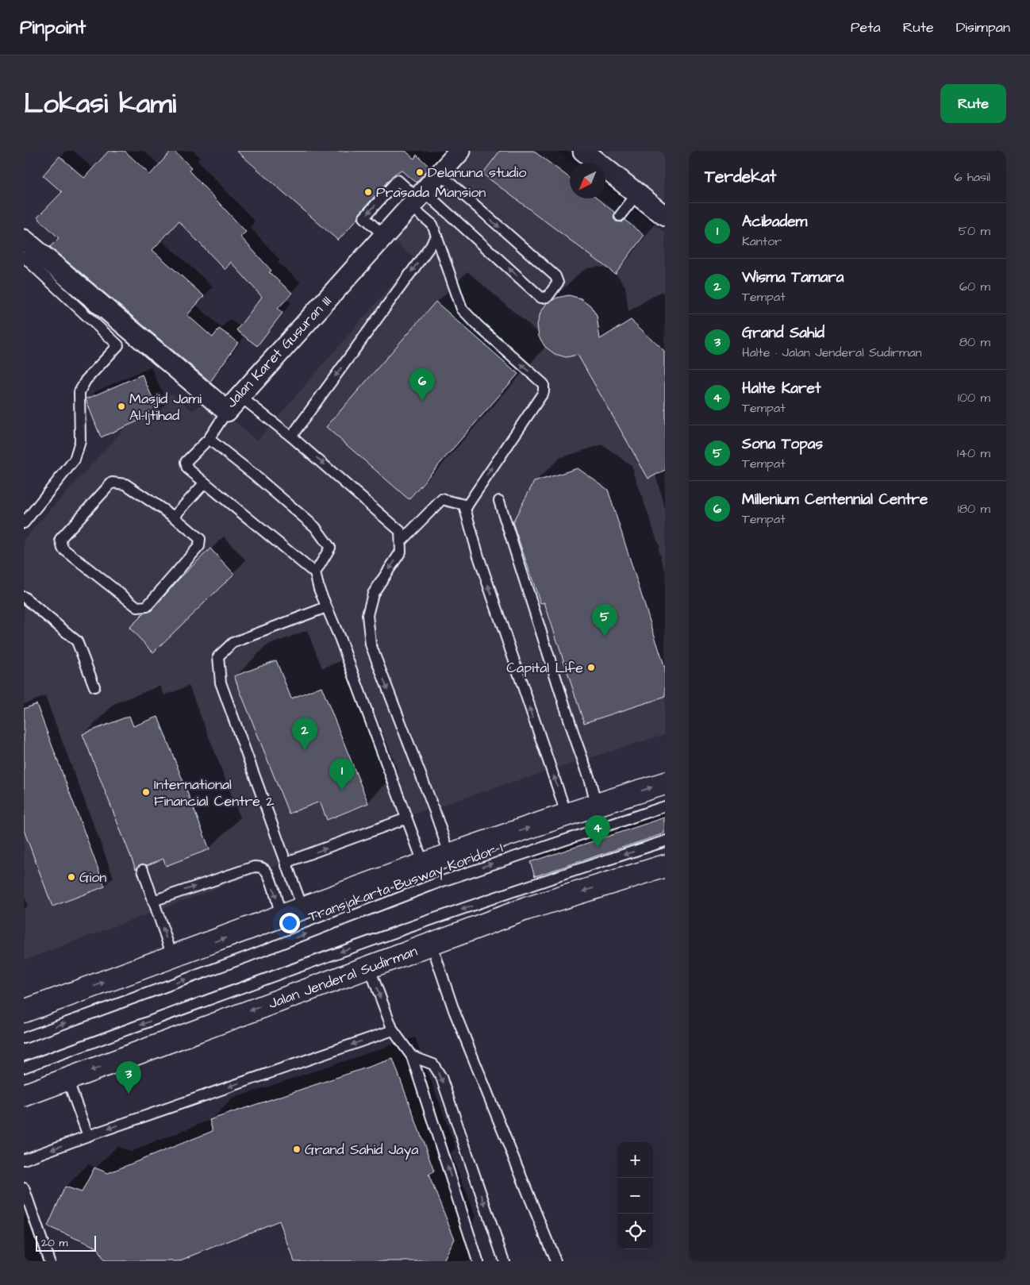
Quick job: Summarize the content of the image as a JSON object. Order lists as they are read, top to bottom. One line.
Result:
{"streets":{"main road":["Jalan Jenderal Sudirman"],"street":["Jalan Karet Gusuran III"],"lane":["Transjakarta Busway Koridor 1"]},"places":["Delanuna studio","Prasada Mansion","Masjid Jami Al-Ijtihad","Capital Life","International Financial Centre 2","Gion","Grand Sahid Jaya"],"scale_bar":"20 m","north":"bottom left","page":{"header":"Pinpoint","nav":["Peta","Rute","Disimpan"],"title":"Lokasi kami","buttons":"Rute","heading":["Terdekat","6 hasil"],"list":[{"mark":"1","name":"Acibadem","note":"Kantor","value":"50 m"},{"mark":"2","name":"Wisma Tamara","note":"Tempat","value":"60 m"},{"mark":"3","name":"Grand Sahid","note":"Halte · Jalan Jenderal Sudirman","value":"80 m"},{"mark":"4","name":"Halte Karet","note":"Tempat","value":"100 m"},{"mark":"5","name":"Sona Topas","note":"Tempat","value":"140 m"},{"mark":"6","name":"Millenium Centennial Centre","note":"Tempat","value":"180 m"}],"pins":["6","5","2","1","4","3"],"map_buttons":["+","−"],"scale":"20 m"}}
